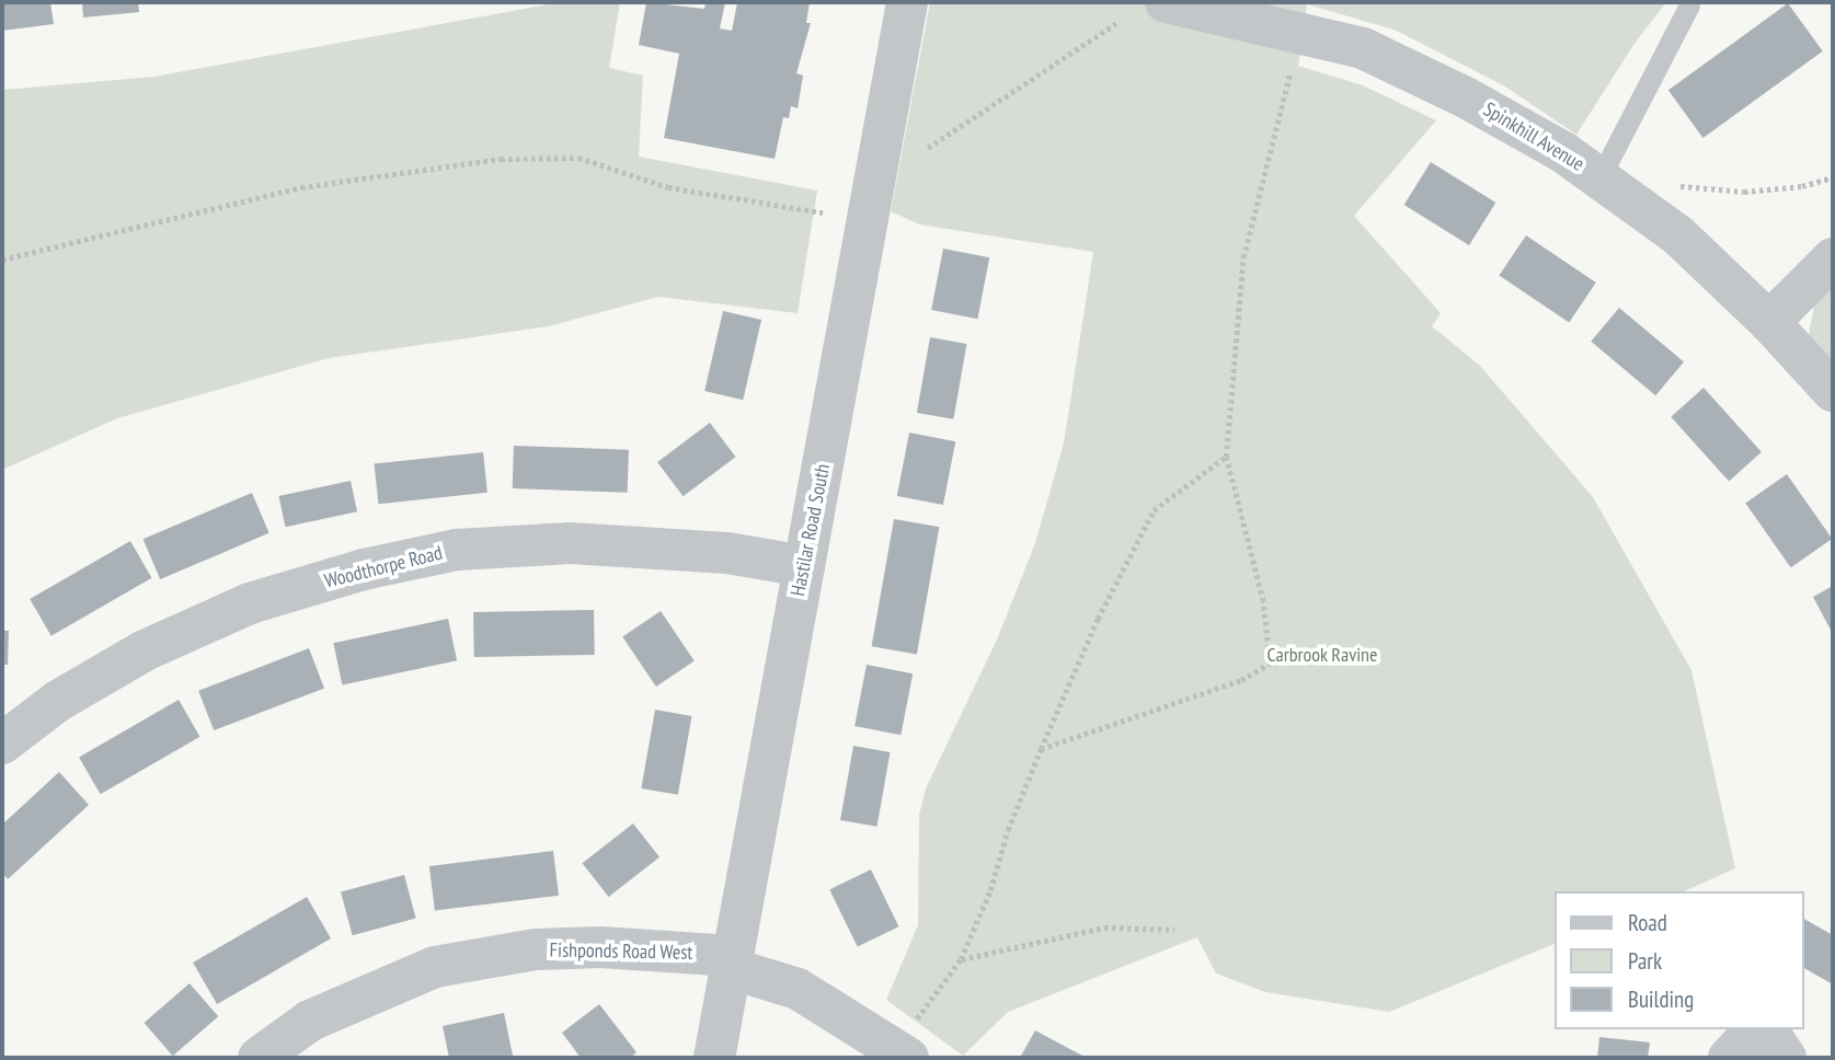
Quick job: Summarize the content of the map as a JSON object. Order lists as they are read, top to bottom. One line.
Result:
{"streets":{"street":["Spinkhill Avenue","Hastilar Road South","Woodthorpe Road","Fishponds Road West"]},"crossings":[["Hastilar Road South","Woodthorpe Road"],["Hastilar Road South","Fishponds Road West"]],"parks":["Carbrook Ravine"],"legend":["Road","Park","Building"]}
